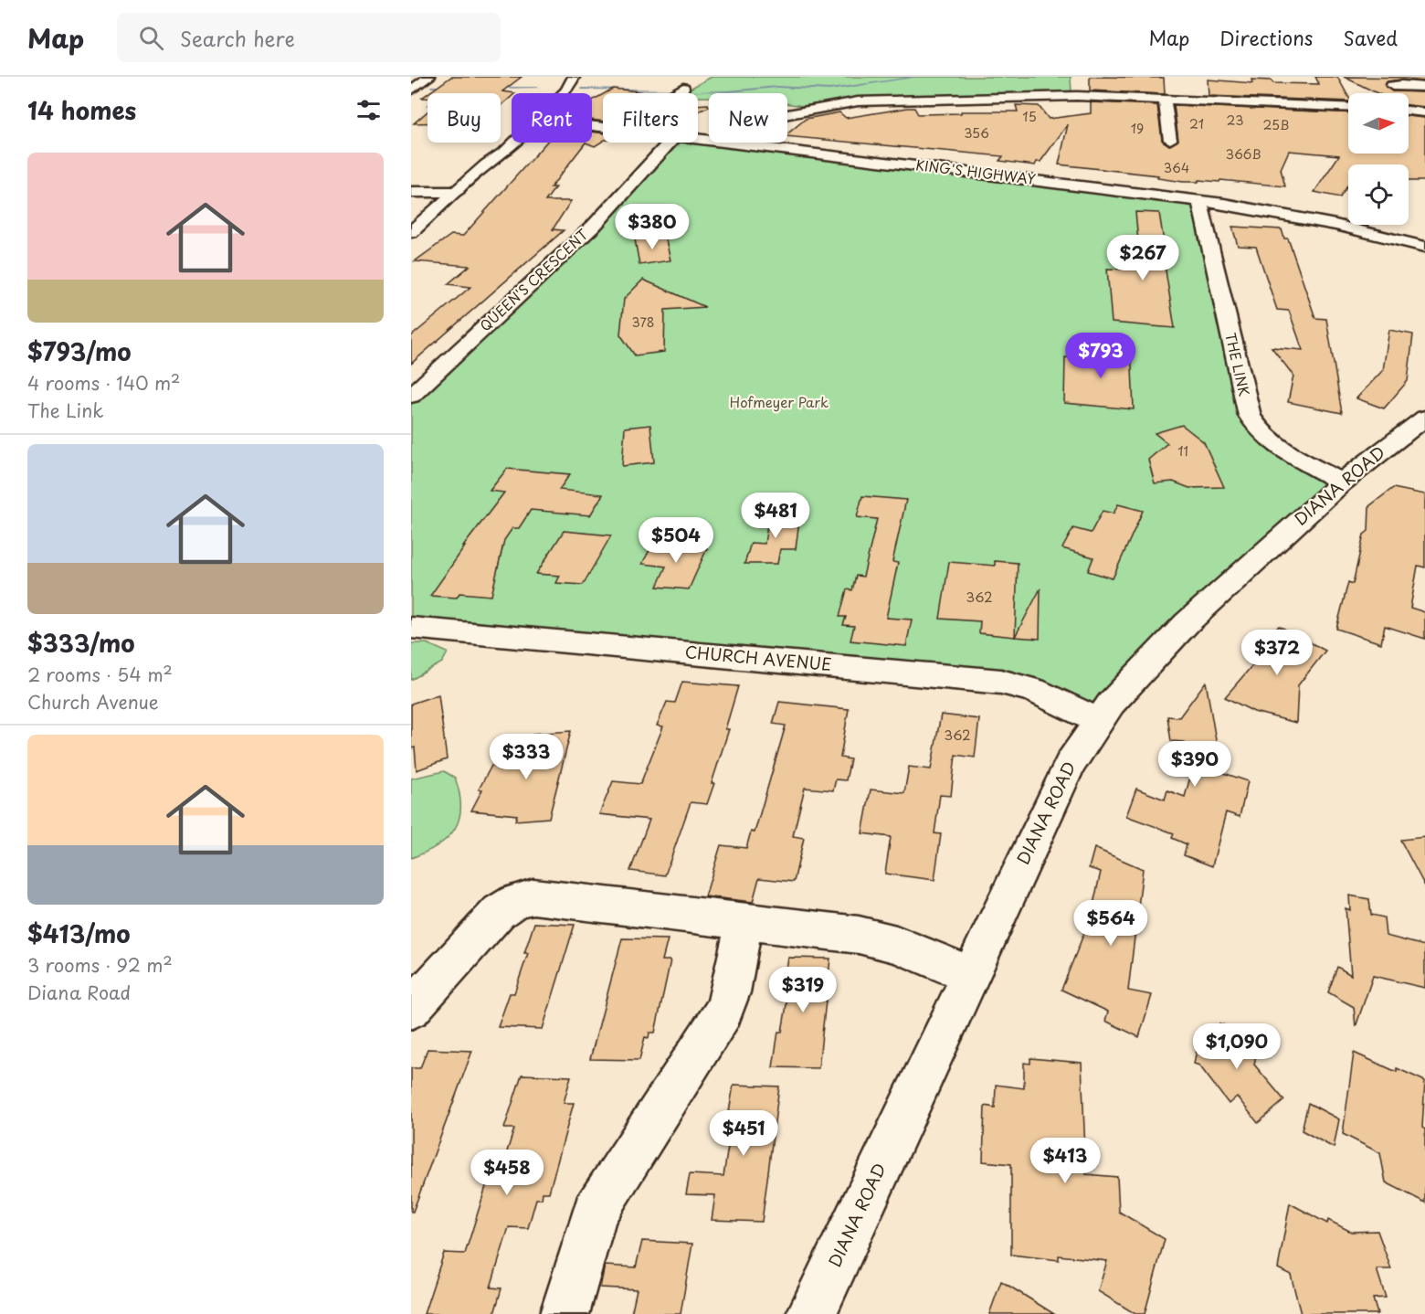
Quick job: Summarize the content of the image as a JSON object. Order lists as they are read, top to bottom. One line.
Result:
{"streets":{"street":["KING'S HIGHWAY","QUEEN'S CRESCENT","THE LINK","DIANA ROAD","CHURCH AVENUE"]},"crossings":[["KING'S HIGHWAY","THE LINK"],["THE LINK","DIANA ROAD"],["DIANA ROAD","CHURCH AVENUE"]],"parks":["Hofmeyer Park"],"house_numbers":["15","23","21","25B","19","356","366B","364","378","11","362","362"],"north":"right","page":{"header":"Map","search":"Search here","nav":["Map","Directions","Saved"],"heading":"14 homes","chip":["Buy","Rent","Filters","New"],"list":[{"name":"$793/mo","note":"4 rooms · 140 m² · The Link"},{"name":"$333/mo","note":"2 rooms · 54 m² · Church Avenue"},{"name":"$413/mo","note":"3 rooms · 92 m² · Diana Road"}],"price":["$380","$267","$793","$481","$504","$372","$333","$390","$564","$319","$1,090","$451","$413","$458"]}}
